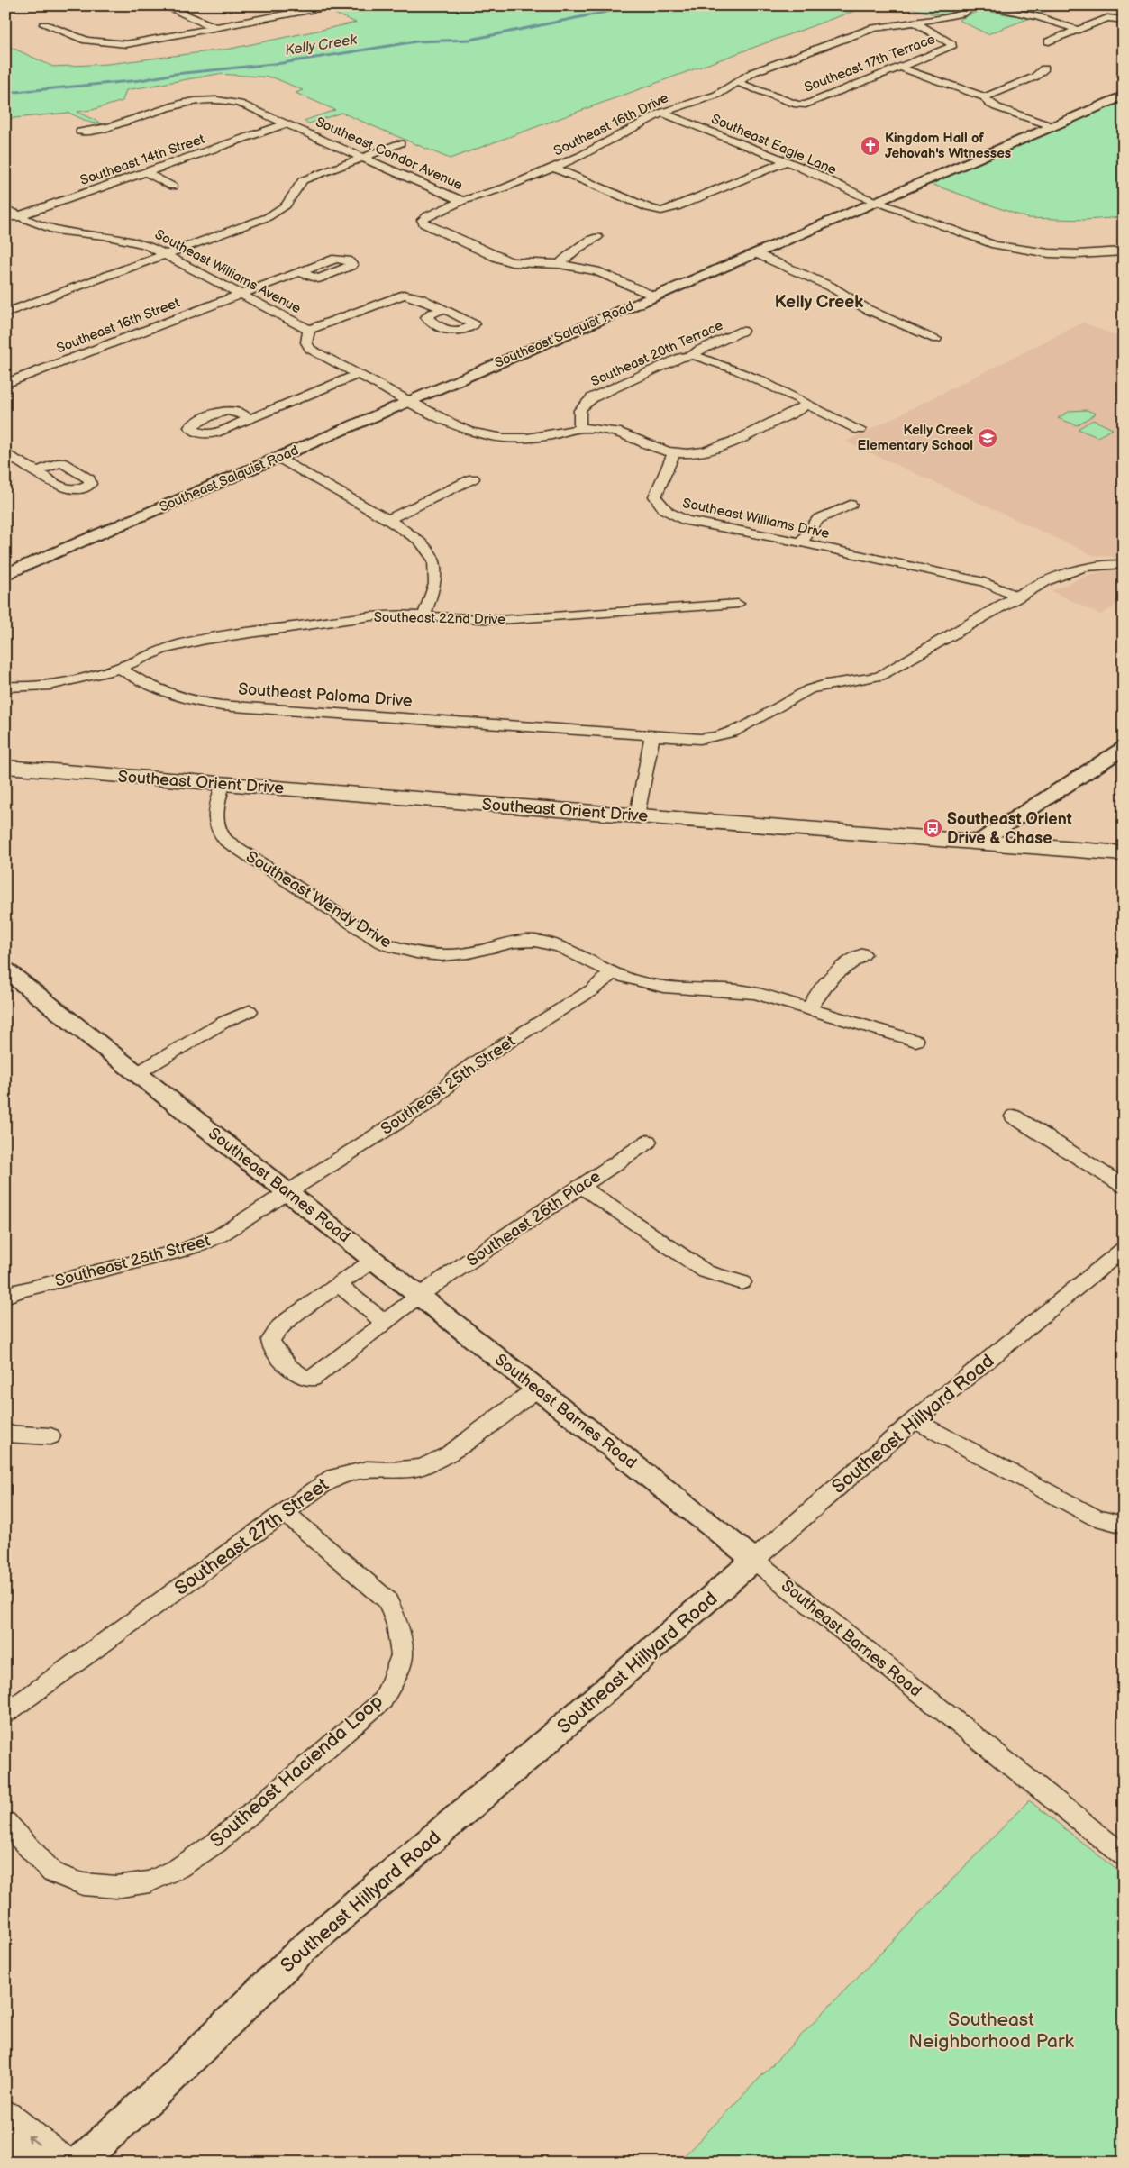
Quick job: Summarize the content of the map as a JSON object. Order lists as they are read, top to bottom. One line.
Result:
{"streets":{"main road":["Southeast Orient Drive"],"street":["Southeast 17th Terrace","Southeast 16th Drive","Southeast Eagle Lane","Southeast Condor Avenue","Southeast 14th Street","Southeast Williams Avenue","Southeast 16th Street","Southeast Salquist Road","Southeast 20th Terrace","Southeast Williams Drive","Southeast 22nd Drive","Southeast Paloma Drive","Southeast Wendy Drive","Southeast 25th Street","Southeast Barnes Road","Southeast 26th Place","Southeast Hillyard Road","Southeast 27th Street","Southeast Hacienda Loop"]},"crossings":[["Southeast 17th Terrace","Southeast 16th Drive"],["Southeast 16th Drive","Southeast Eagle Lane"],["Southeast 16th Drive","Southeast Condor Avenue"],["Southeast Eagle Lane","Southeast Salquist Road"],["Southeast Condor Avenue","Southeast 14th Street"],["Southeast Condor Avenue","Southeast Salquist Road"],["Southeast 14th Street","Southeast Williams Avenue"],["Southeast Williams Avenue","Southeast 16th Street"],["Southeast Williams Avenue","Southeast Salquist Road"],["Southeast Williams Drive","Southeast Paloma Drive"],["Southeast 22nd Drive","Southeast Paloma Drive"],["Southeast Orient Drive","Southeast Wendy Drive"],["Southeast Wendy Drive","Southeast 25th Street"],["Southeast 25th Street","Southeast Barnes Road"],["Southeast Barnes Road","Southeast 26th Place"],["Southeast Barnes Road","Southeast Hillyard Road"],["Southeast Barnes Road","Southeast 27th Street"],["Southeast 27th Street","Southeast Hacienda Loop"]],"districts":["Kelly Creek"],"water":["Kelly Creek"],"parks":["Southeast Neighborhood Park"],"places":{"church":["Kingdom Hall of Jehovah's Witnesses"],"school or university":["Kelly Creek Elementary School"],"bus stop":["Southeast Orient Drive & Chase"]}}
